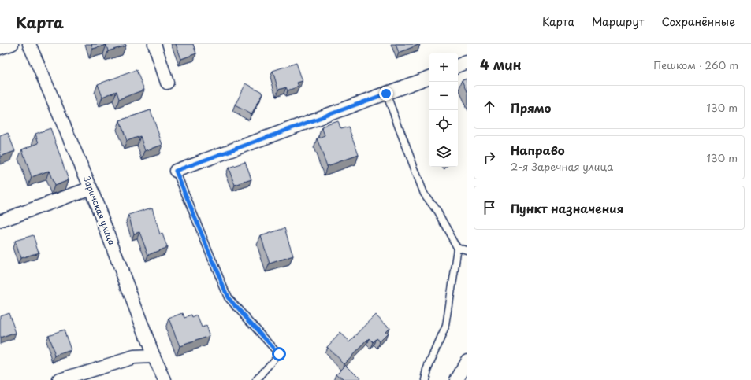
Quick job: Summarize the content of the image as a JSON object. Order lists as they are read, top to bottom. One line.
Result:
{"streets":{"street":["Заринская улица"]},"page":{"header":"Карта","nav":["Карта","Маршрут","Сохранённые"],"heading":["4 мин","Пешком · 260 m"],"map_buttons":["+","−"],"list":[["Прямо","130 m"],["Направо","2-я Заречная улица","130 m"],"Пункт назначения"]}}
